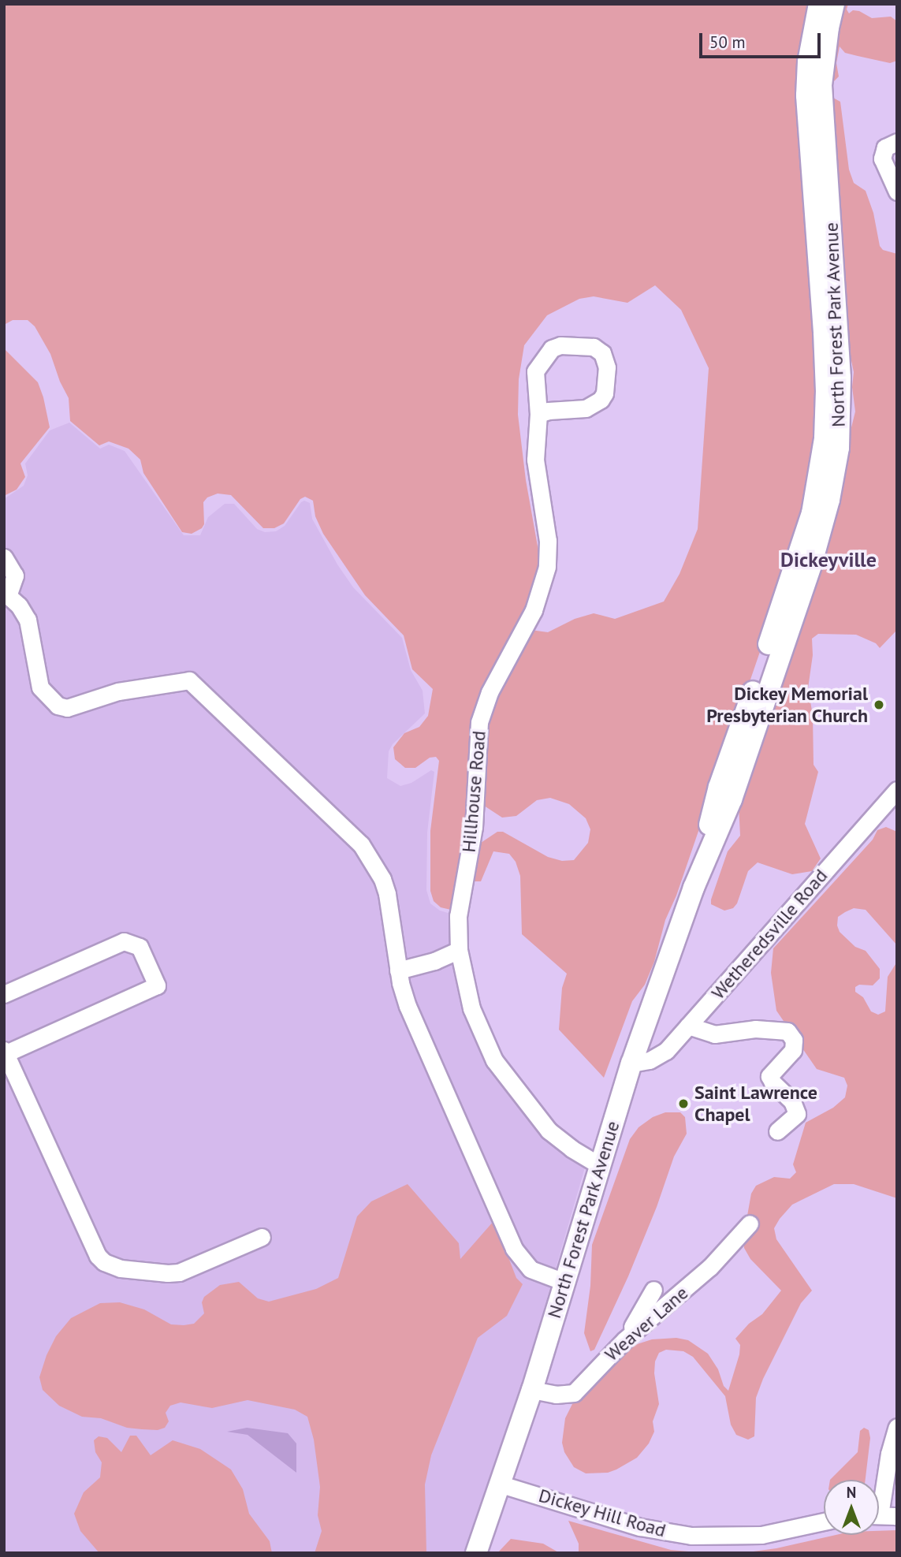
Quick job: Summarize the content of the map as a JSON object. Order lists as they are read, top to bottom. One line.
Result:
{"streets":{"main road":["North Forest Park Avenue"],"street":["Hillhouse Road","Wetheredsville Road","Weaver Lane","Dickey Hill Road"]},"crossings":[["North Forest Park Avenue","Hillhouse Road"],["North Forest Park Avenue","Wetheredsville Road"],["North Forest Park Avenue","Weaver Lane"],["North Forest Park Avenue","Dickey Hill Road"]],"districts":["Dickeyville"],"places":["Dickey Memorial Presbyterian Church","Saint Lawrence Chapel"],"scale_bar":"50 m","north":"top"}
